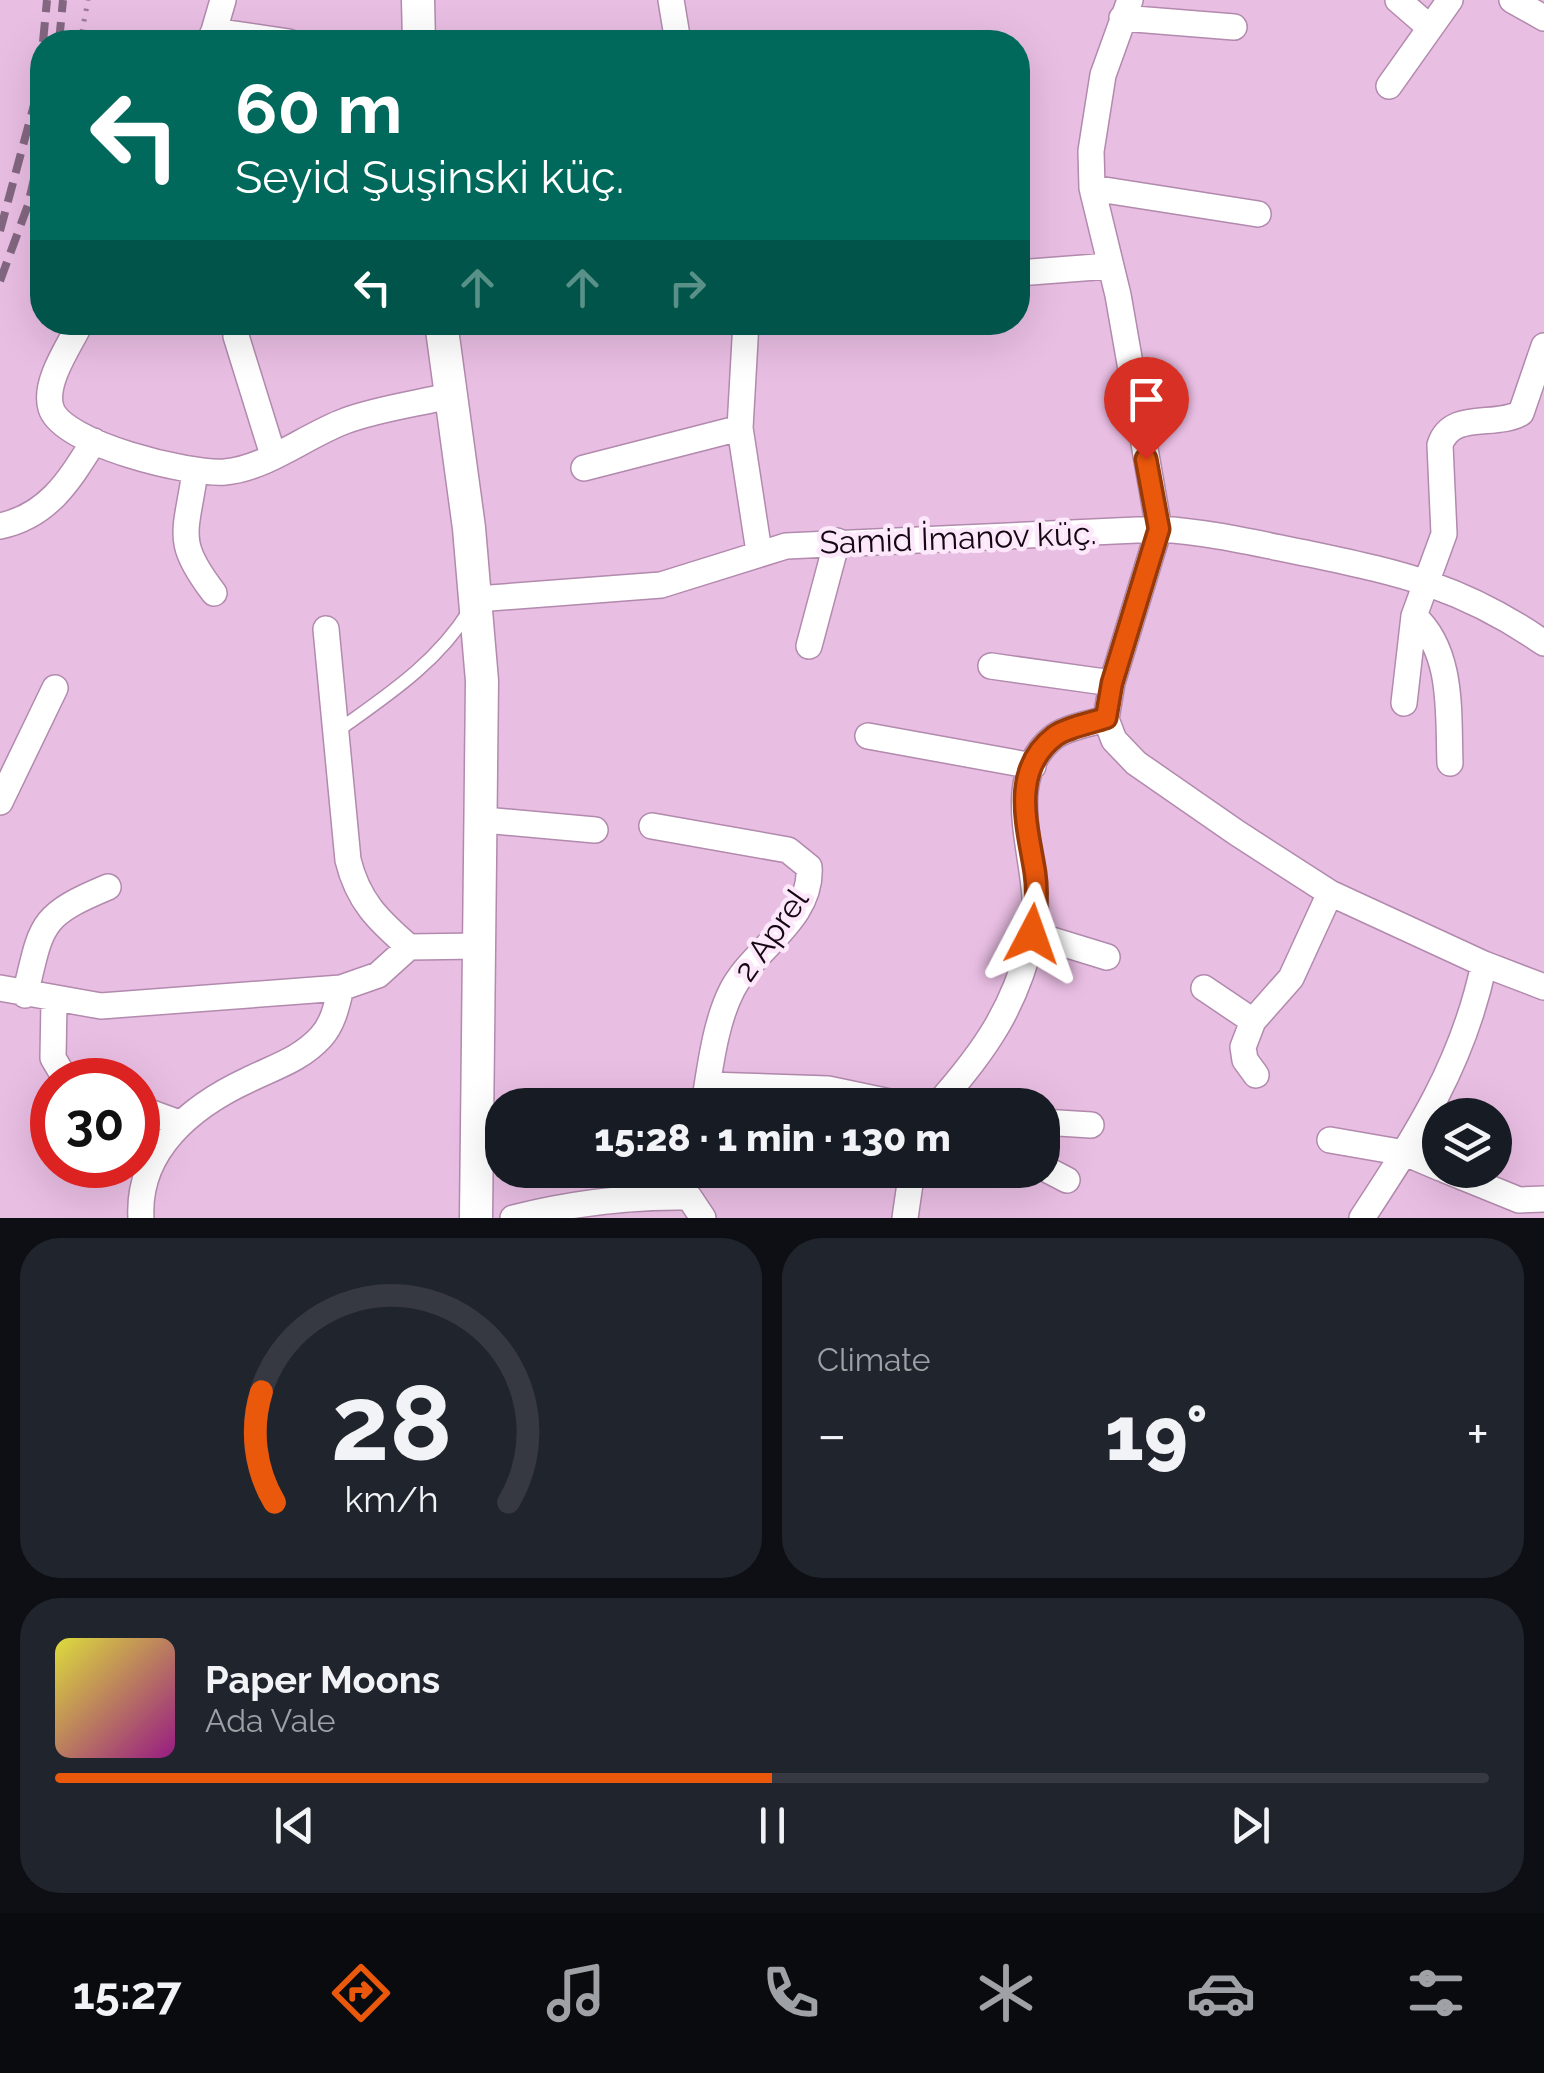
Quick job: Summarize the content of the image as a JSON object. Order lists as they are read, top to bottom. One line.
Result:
{"streets":{"street":["Samid İmanov küç.","2 Aprel"]},"page":{"turn":["60 m","Seyid Şuşinski küç."],"limit":"30","trip":"15:28 · 1 min · 130 m","tile":"Climate","heat":["−","19°","+"],"song":["Paper Moons","Ada Vale"],"tabs":"15:27","gauge":["28","km/h"]}}
